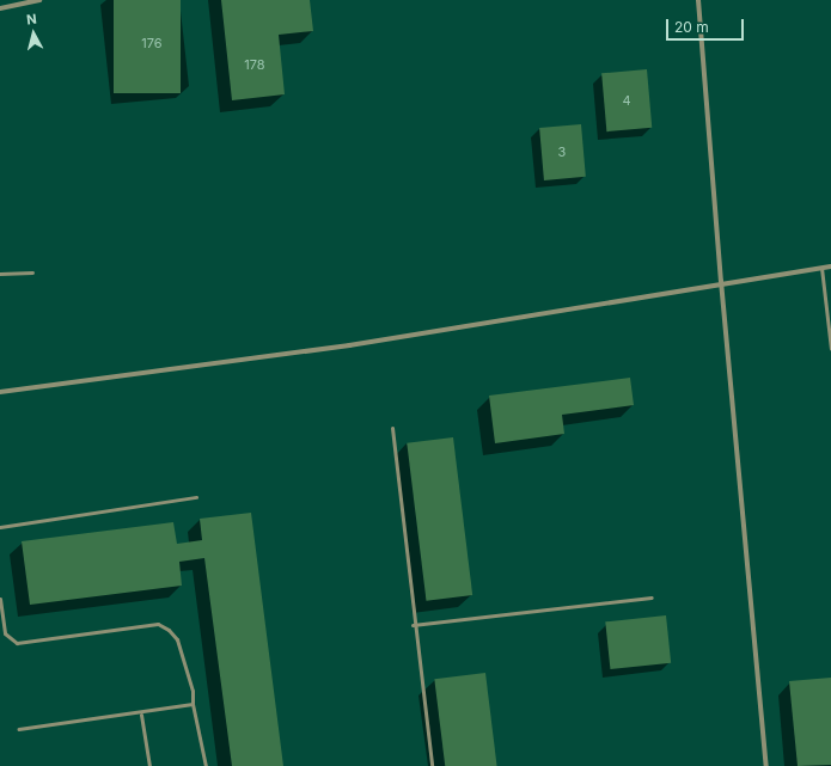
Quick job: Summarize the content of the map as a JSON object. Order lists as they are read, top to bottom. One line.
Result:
{"house_numbers":["176","178","4","3"],"scale_bar":"20 m","north":"top"}
